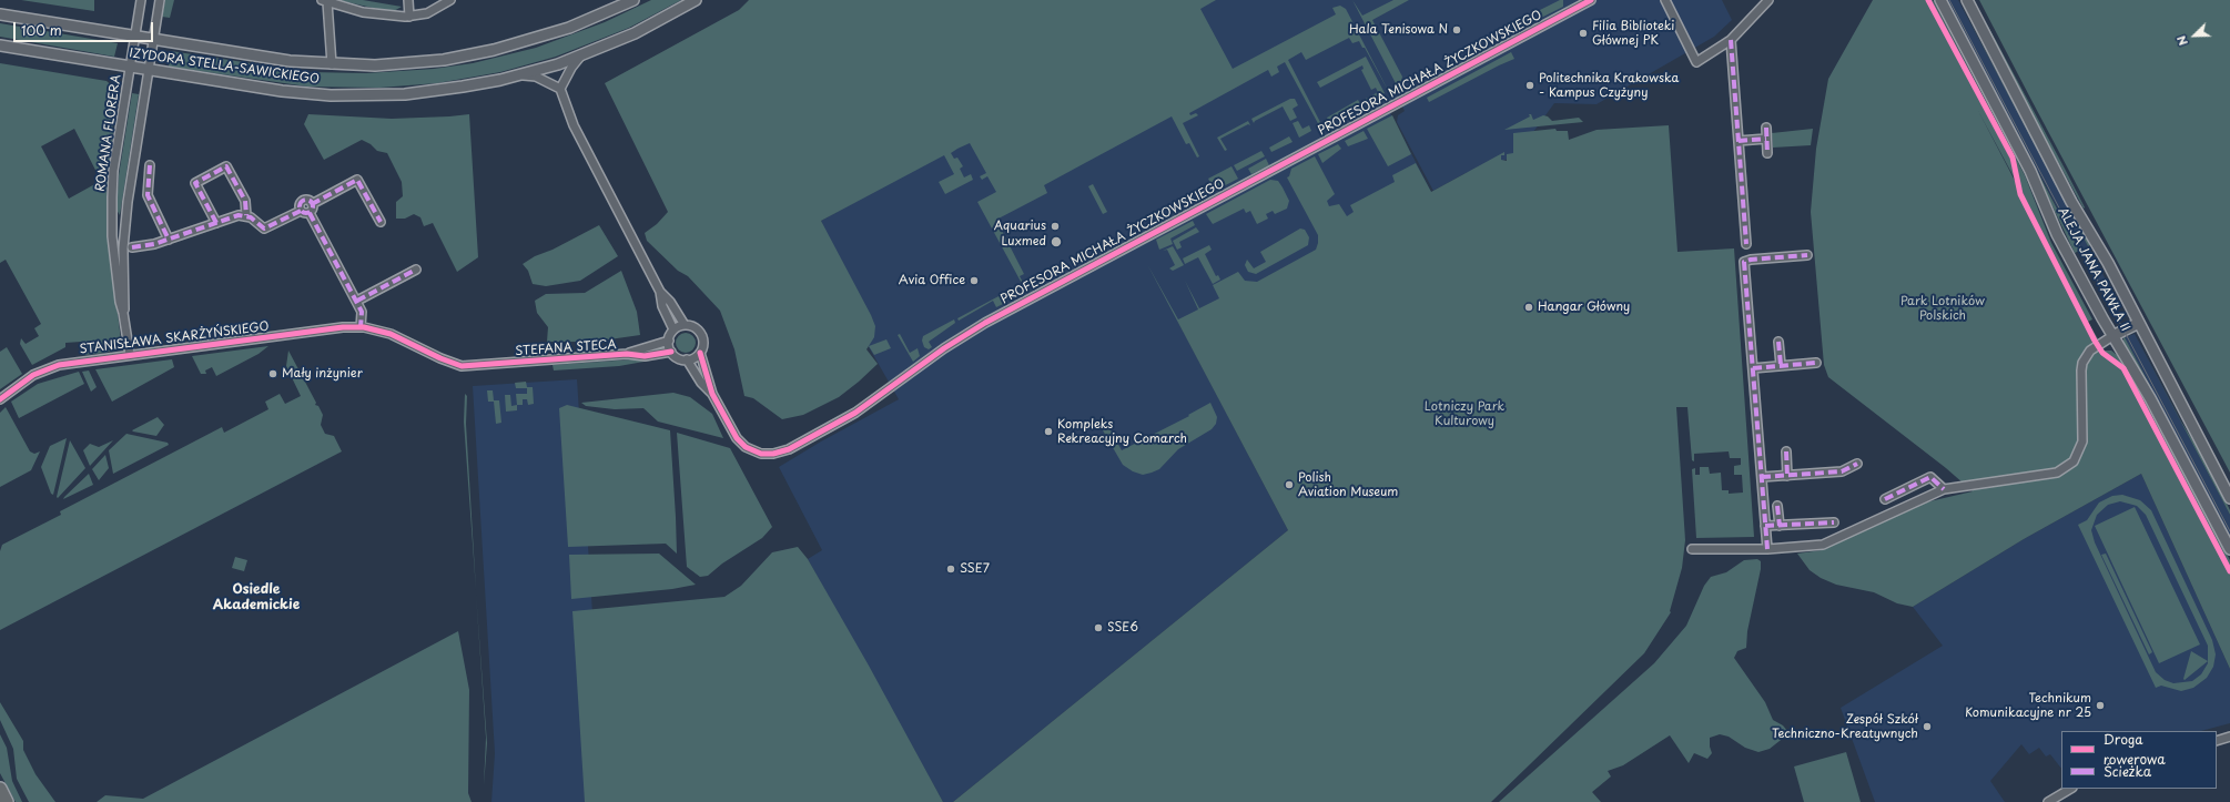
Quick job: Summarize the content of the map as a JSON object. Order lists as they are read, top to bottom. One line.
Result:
{"streets":{"main road":["IZYDORA STELLA-SAWICKIEGO","ALEJA JANA PAWŁA II"],"street":["PROFESORA MICHAŁA ŻYCZKOWSKIEGO","ROMANA FLORERA","STANISŁAWA SKARŻYŃSKIEGO","STEFANA STECA"]},"crossings":[["IZYDORA STELLA-SAWICKIEGO","ROMANA FLORERA"],["PROFESORA MICHAŁA ŻYCZKOWSKIEGO","STEFANA STECA"],["ROMANA FLORERA","STANISŁAWA SKARŻYŃSKIEGO"],["STANISŁAWA SKARŻYŃSKIEGO","STEFANA STECA"]],"districts":["Osiedle Akademickie"],"parks":["Park Lotników Polskich","Lotniczy Park Kulturowy"],"places":["Hala Tenisowa N","Filia Biblioteki Głównej PK","Politechnika Krakowska - Kampus Czyżyny","Aquarius","Luxmed","Avia Office","Hangar Główny","Mały inżynier","Kompleks Rekreacyjny Comarch","Polish Aviation Museum","SSE7","SSE6","Technikum Komunikacyjne nr 25","Zespół Szkół Techniczno-Kreatywnych"],"legend":["Droga rowerowa","Ścieżka"],"scale_bar":"100 m","north":"bottom left"}
